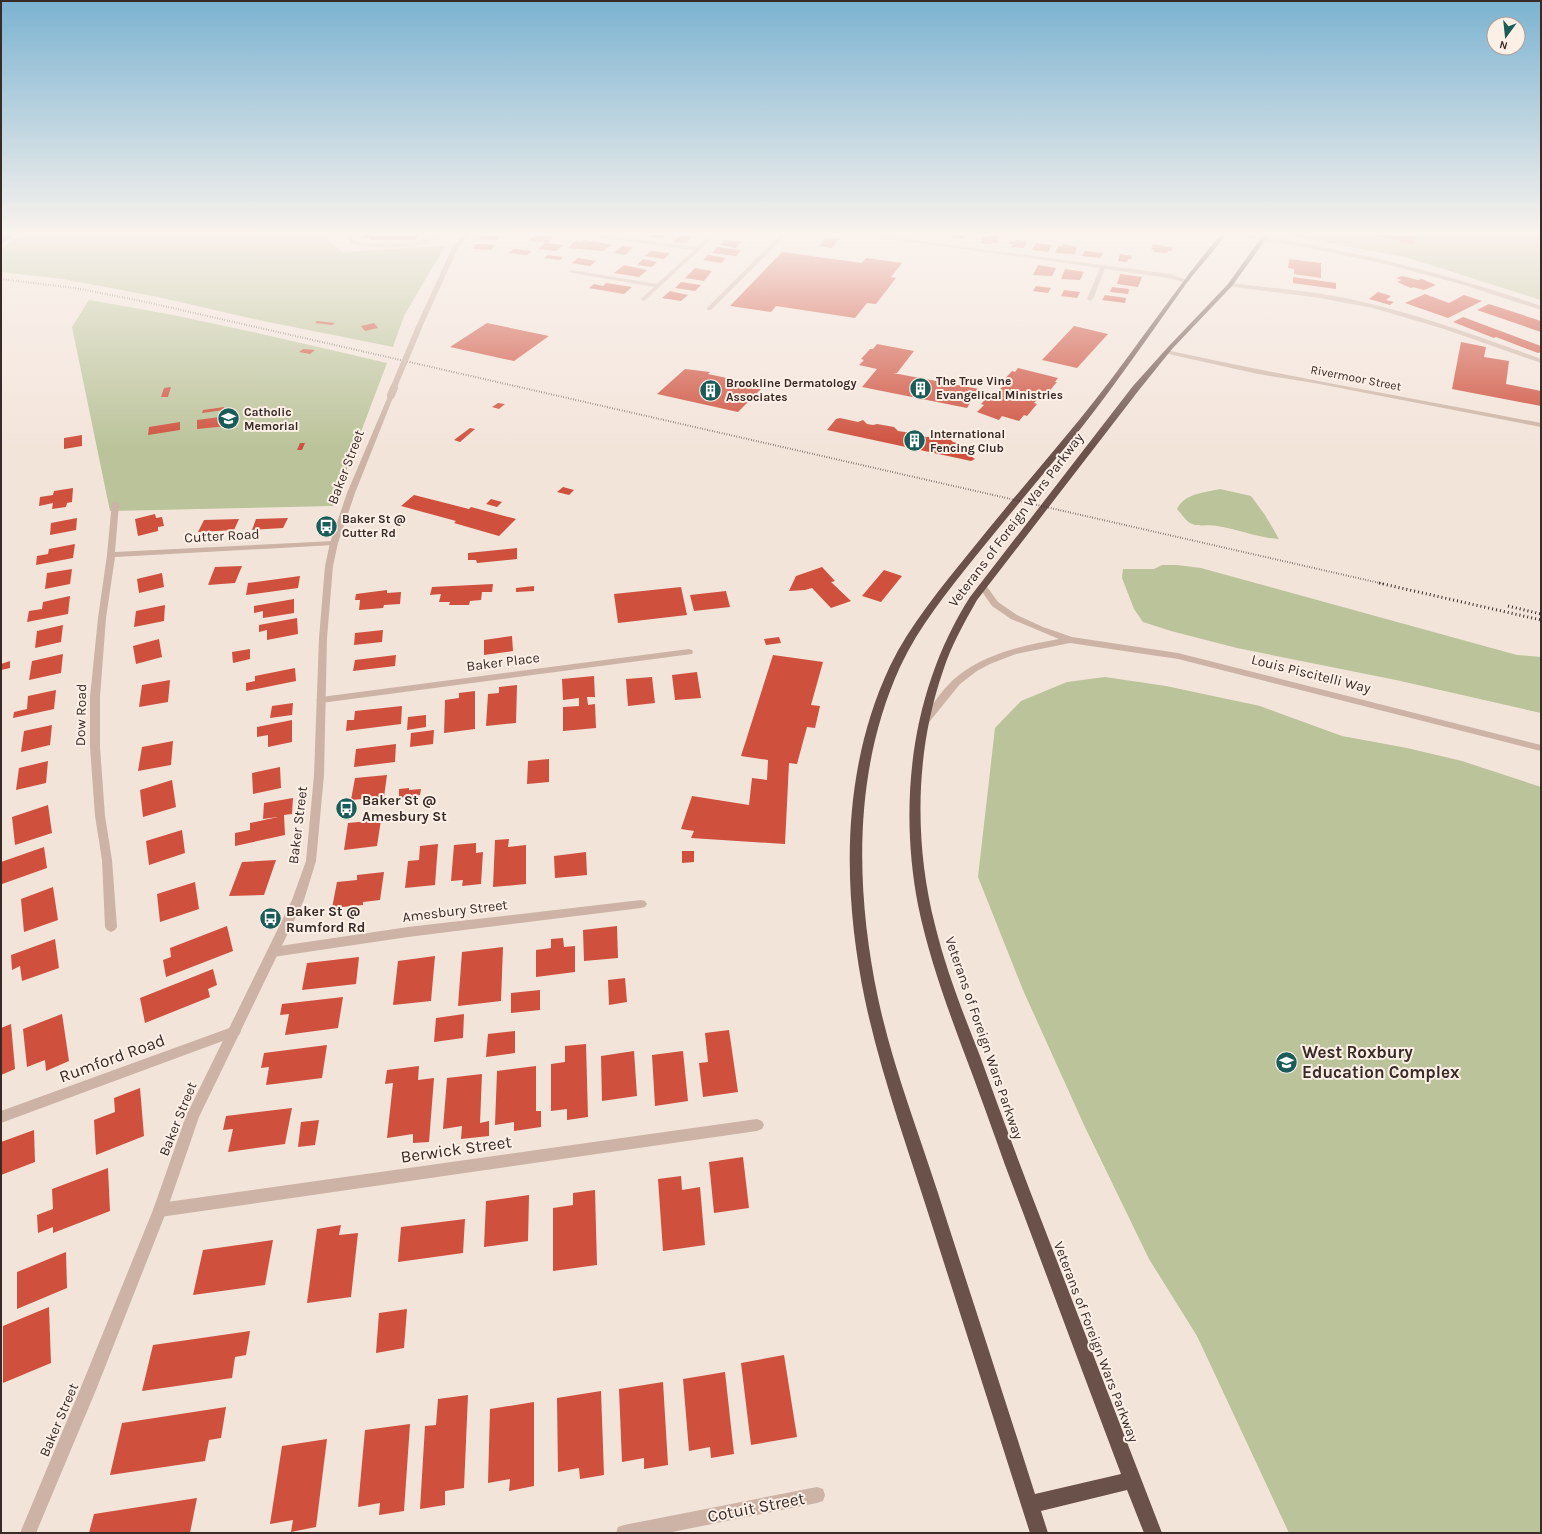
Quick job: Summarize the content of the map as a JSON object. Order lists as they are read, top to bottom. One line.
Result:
{"streets":{"highway":["Veterans of Foreign Wars Parkway"],"street":["Rivermoor Street","Baker Street","Cutter Road","Baker Place","Louis Piscitelli Way","Dow Road","Amesbury Street","Rumford Road","Berwick Street","Cotuit Street"]},"crossings":[["Rivermoor Street","Veterans of Foreign Wars Parkway"],["Baker Street","Cutter Road"],["Baker Street","Baker Place"],["Baker Street","Amesbury Street"],["Baker Street","Rumford Road"],["Baker Street","Berwick Street"],["Veterans of Foreign Wars Parkway","Louis Piscitelli Way"],["Cutter Road","Dow Road"]],"places":{"building":["The True Vine Evangelical Ministries","Brookline Dermatology Associates","International Fencing Club"],"school or university":["Catholic Memorial","West Roxbury Education Complex"],"bus stop":["Baker St @ Cutter Rd","Baker St @ Amesbury St","Baker St @ Rumford Rd"]},"north":"bottom"}
